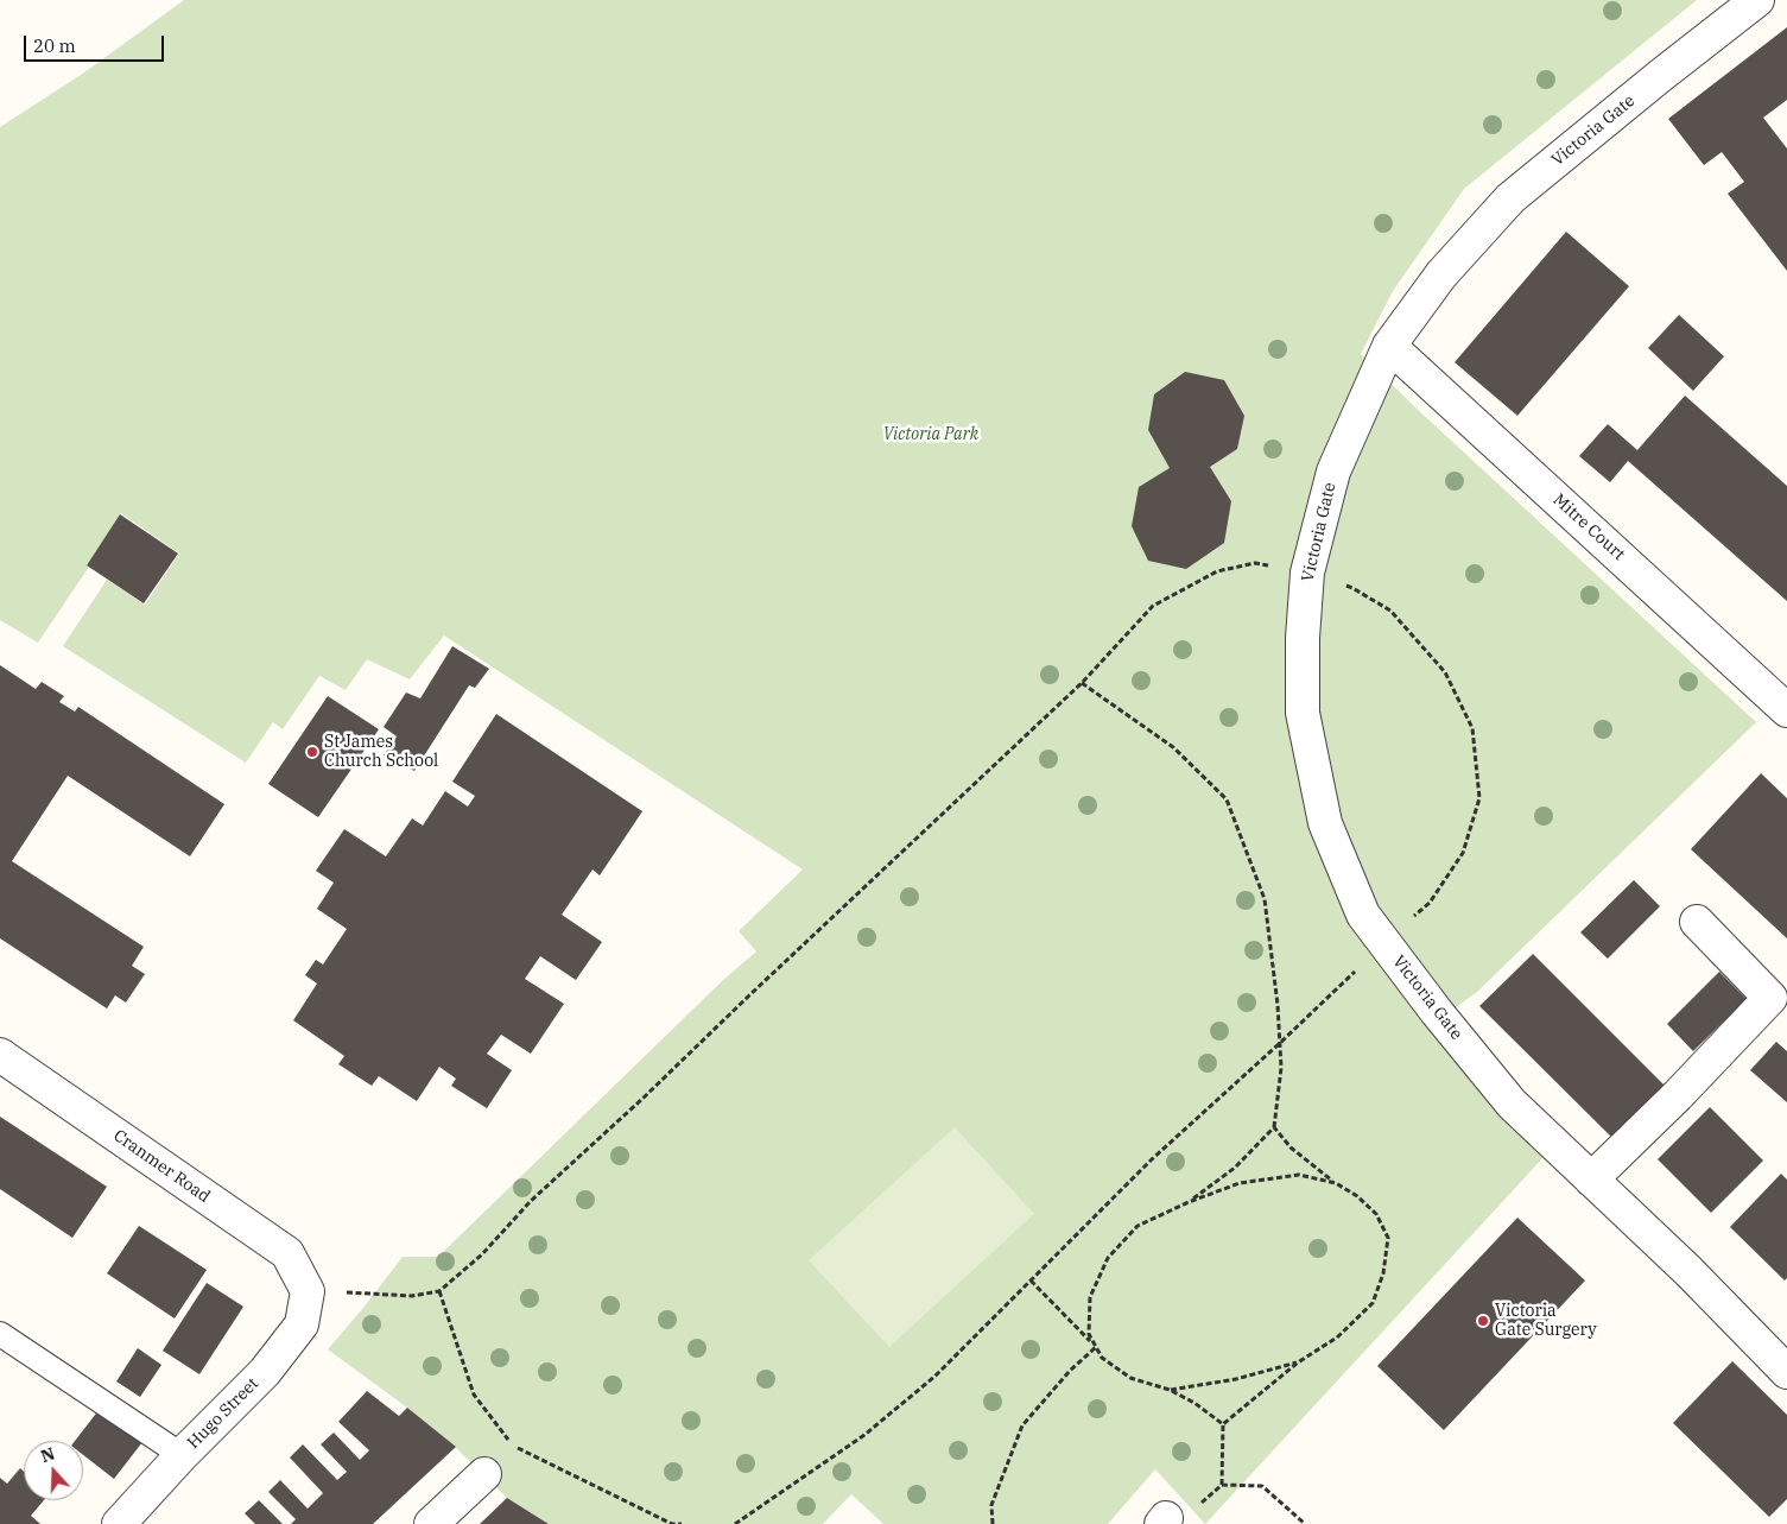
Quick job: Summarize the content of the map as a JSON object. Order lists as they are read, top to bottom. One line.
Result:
{"streets":{"street":["Victoria Gate","Mitre Court","Cranmer Road","Hugo Street"]},"crossings":[["Victoria Gate","Mitre Court"],["Cranmer Road","Hugo Street"]],"parks":["Victoria Park"],"places":["St James Church School","Victoria Gate Surgery"],"scale_bar":"20 m","north":"top"}
